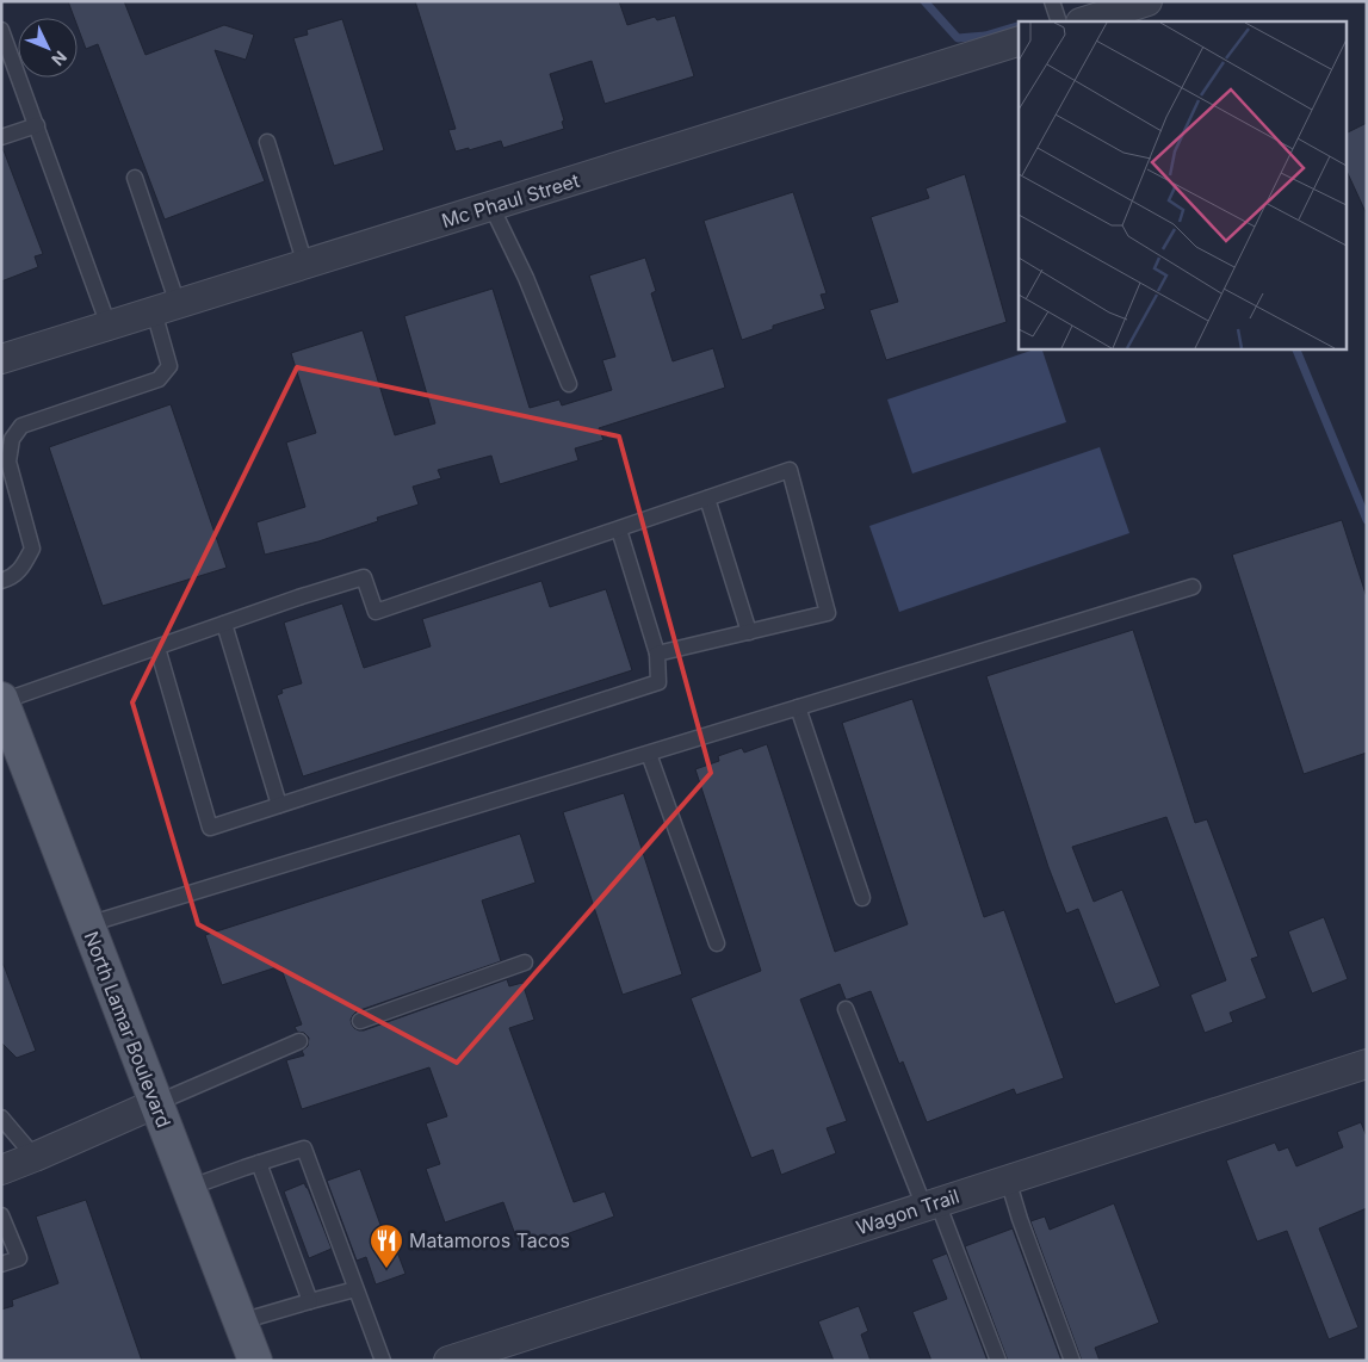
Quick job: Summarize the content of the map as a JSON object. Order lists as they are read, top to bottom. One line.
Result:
{"streets":{"main road":["North Lamar Boulevard"],"street":["Mc Phaul Street","Wagon Trail"]},"places":{"restaurant":["Matamoros Tacos"]},"north":"bottom right"}
